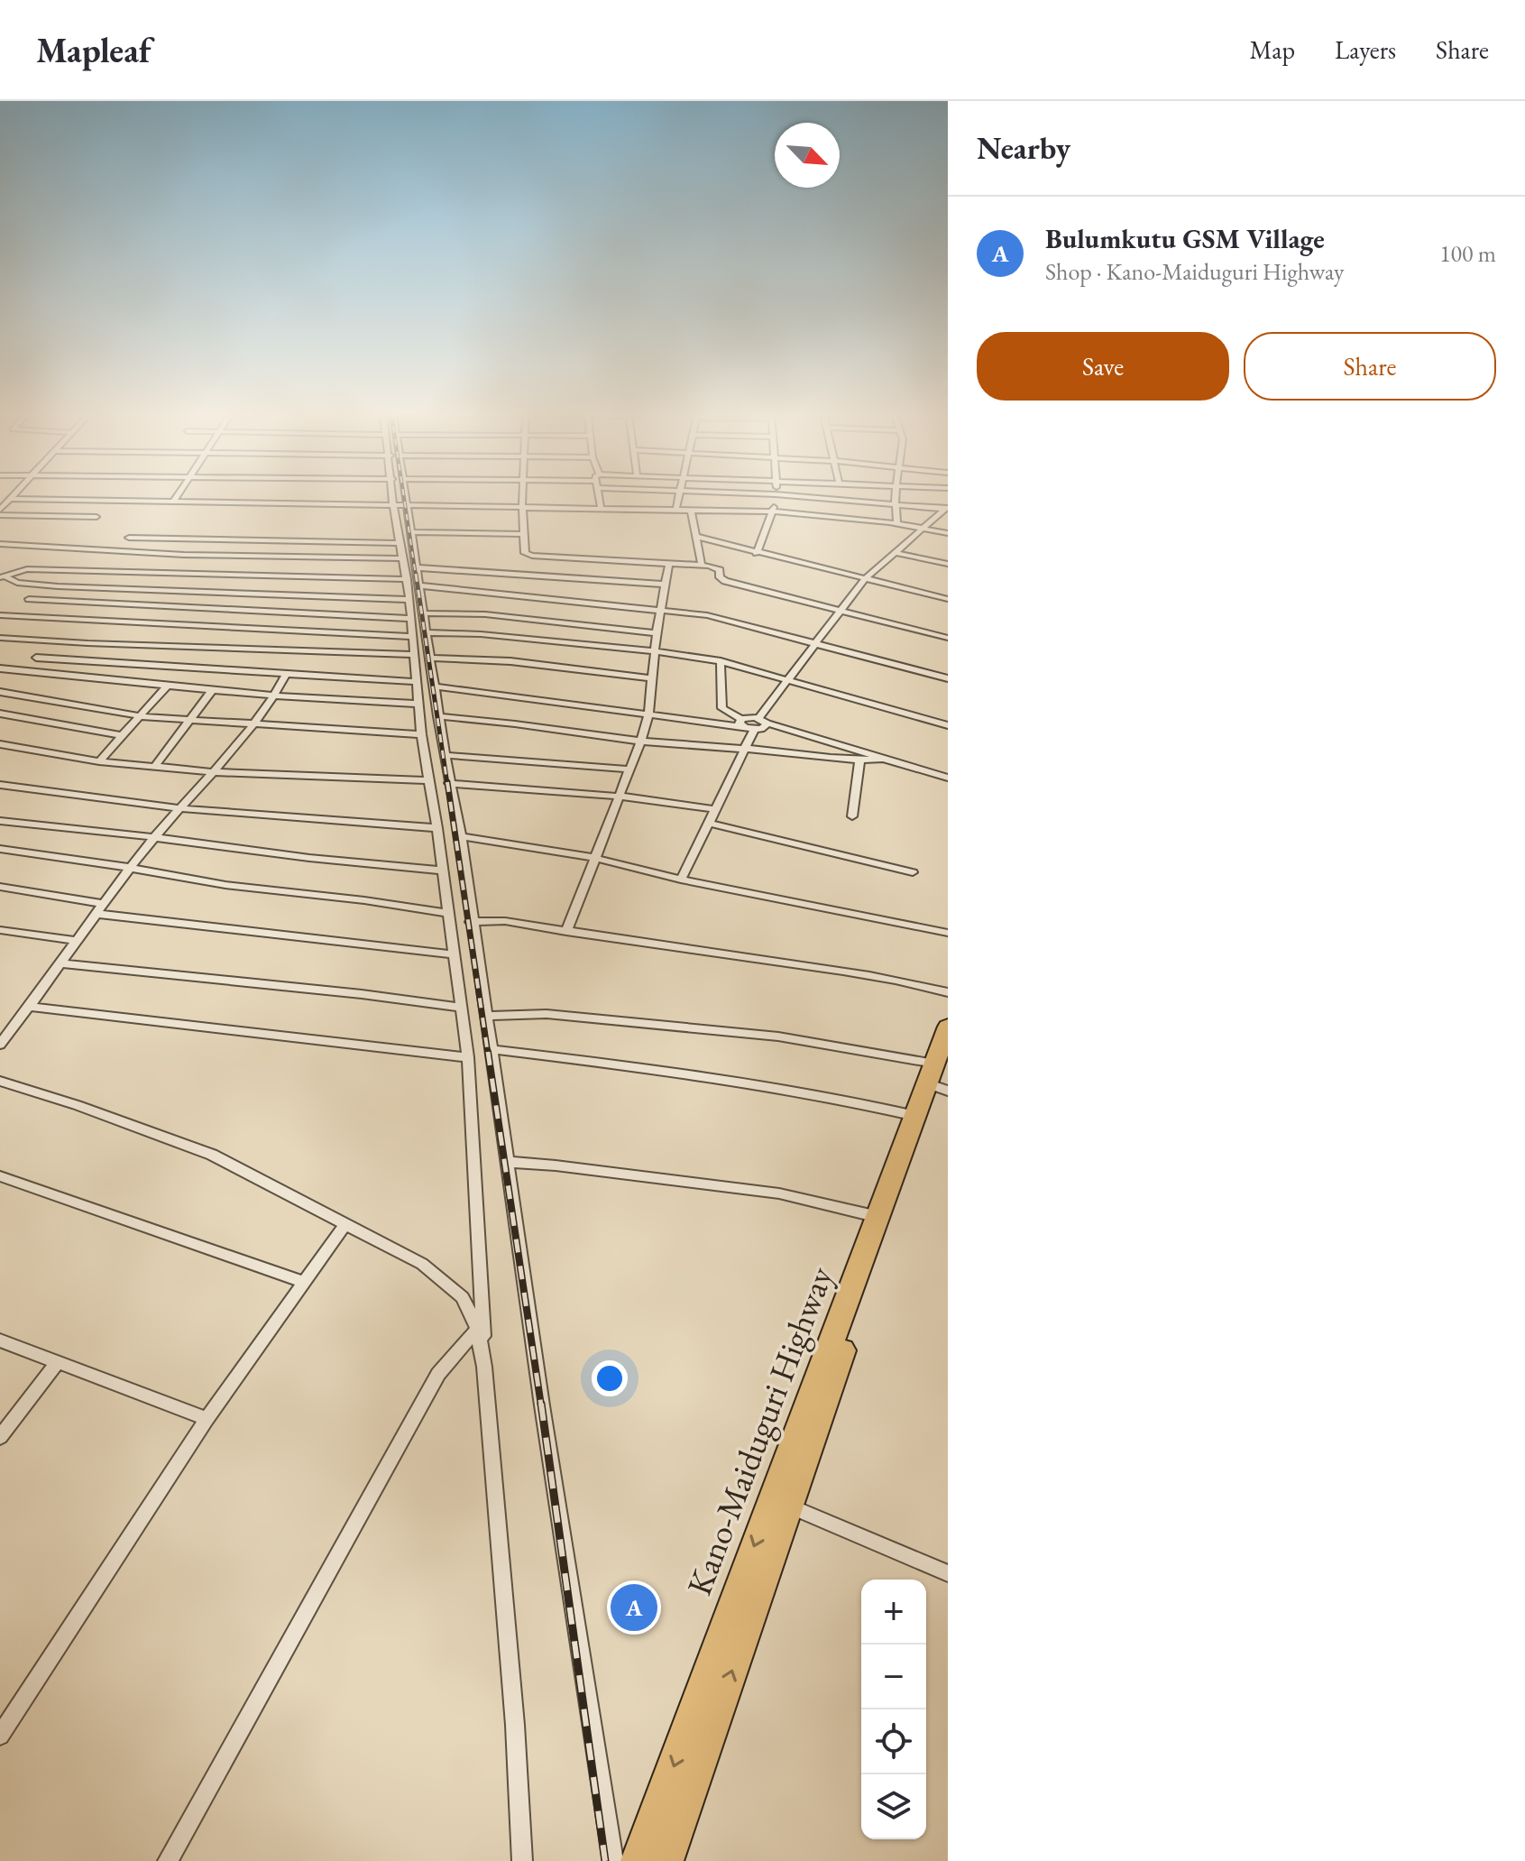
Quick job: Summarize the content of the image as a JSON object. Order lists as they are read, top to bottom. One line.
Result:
{"streets":{"highway":["Kano-Maiduguri Highway"]},"north":"bottom right","page":{"header":"Mapleaf","nav":["Map","Layers","Share"],"heading":"Nearby","list":[{"mark":"A","name":"Bulumkutu GSM Village","note":"Shop · Kano-Maiduguri Highway","value":"100 m"}],"buttons":["Save","Share"],"map_buttons":["+","−"],"pins":"A"}}
